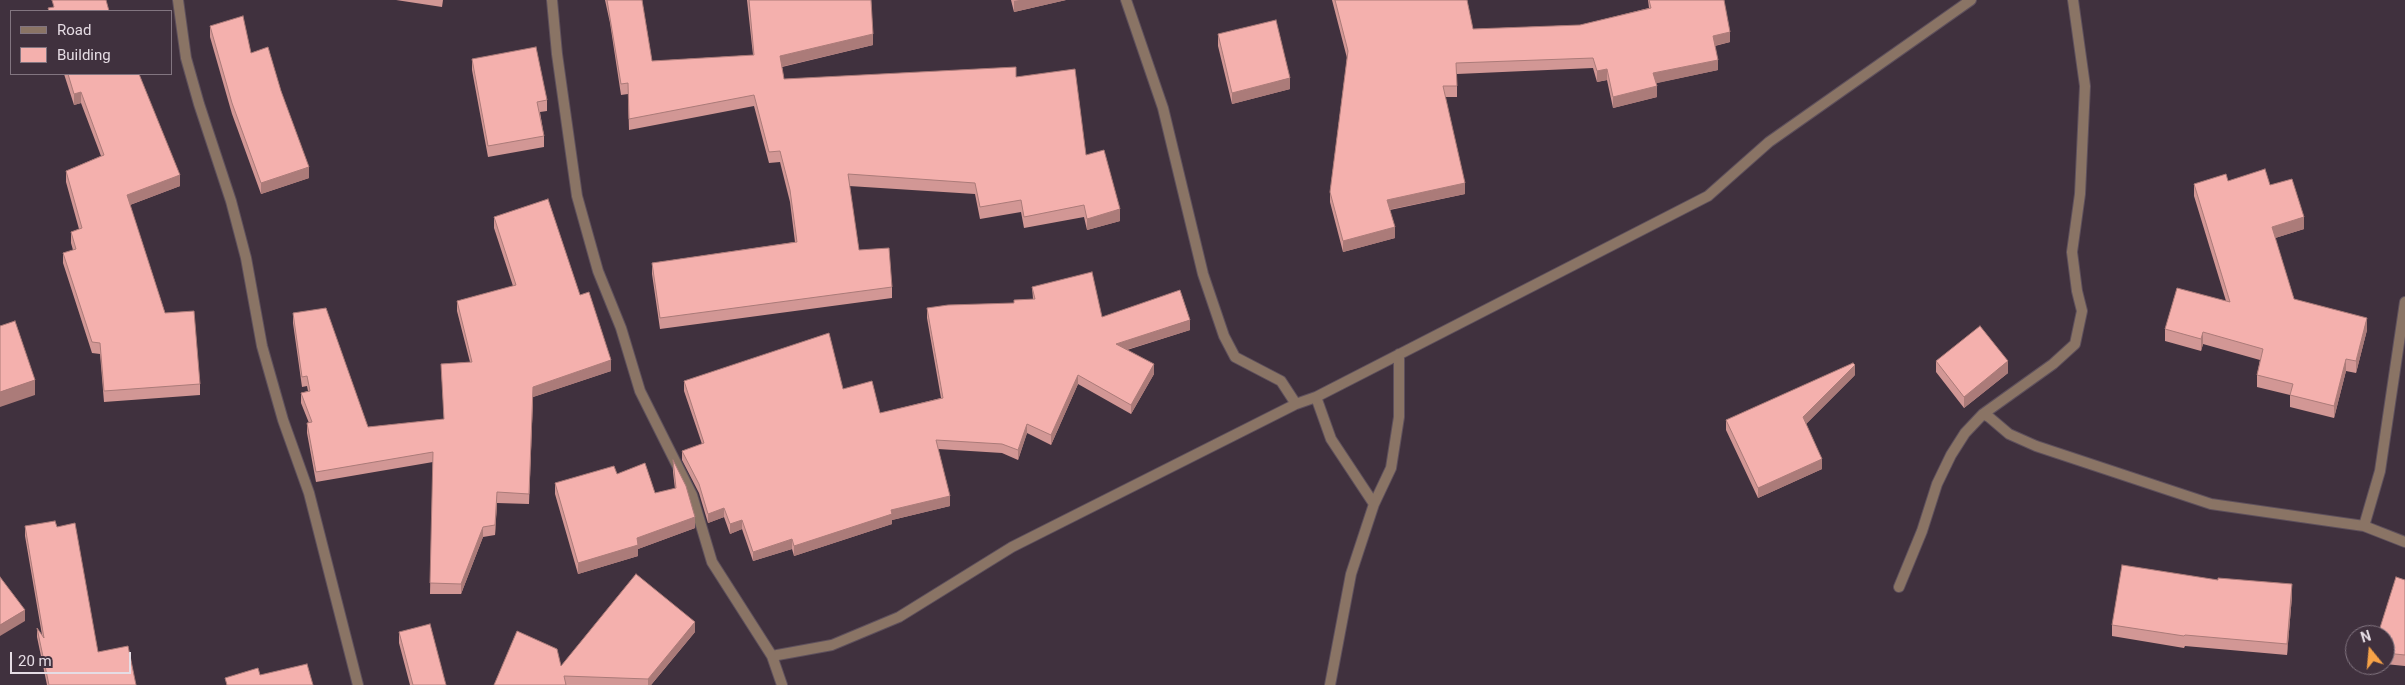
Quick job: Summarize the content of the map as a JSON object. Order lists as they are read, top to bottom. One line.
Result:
{"legend":["Road","Building"],"scale_bar":"20 m","north":"top"}
